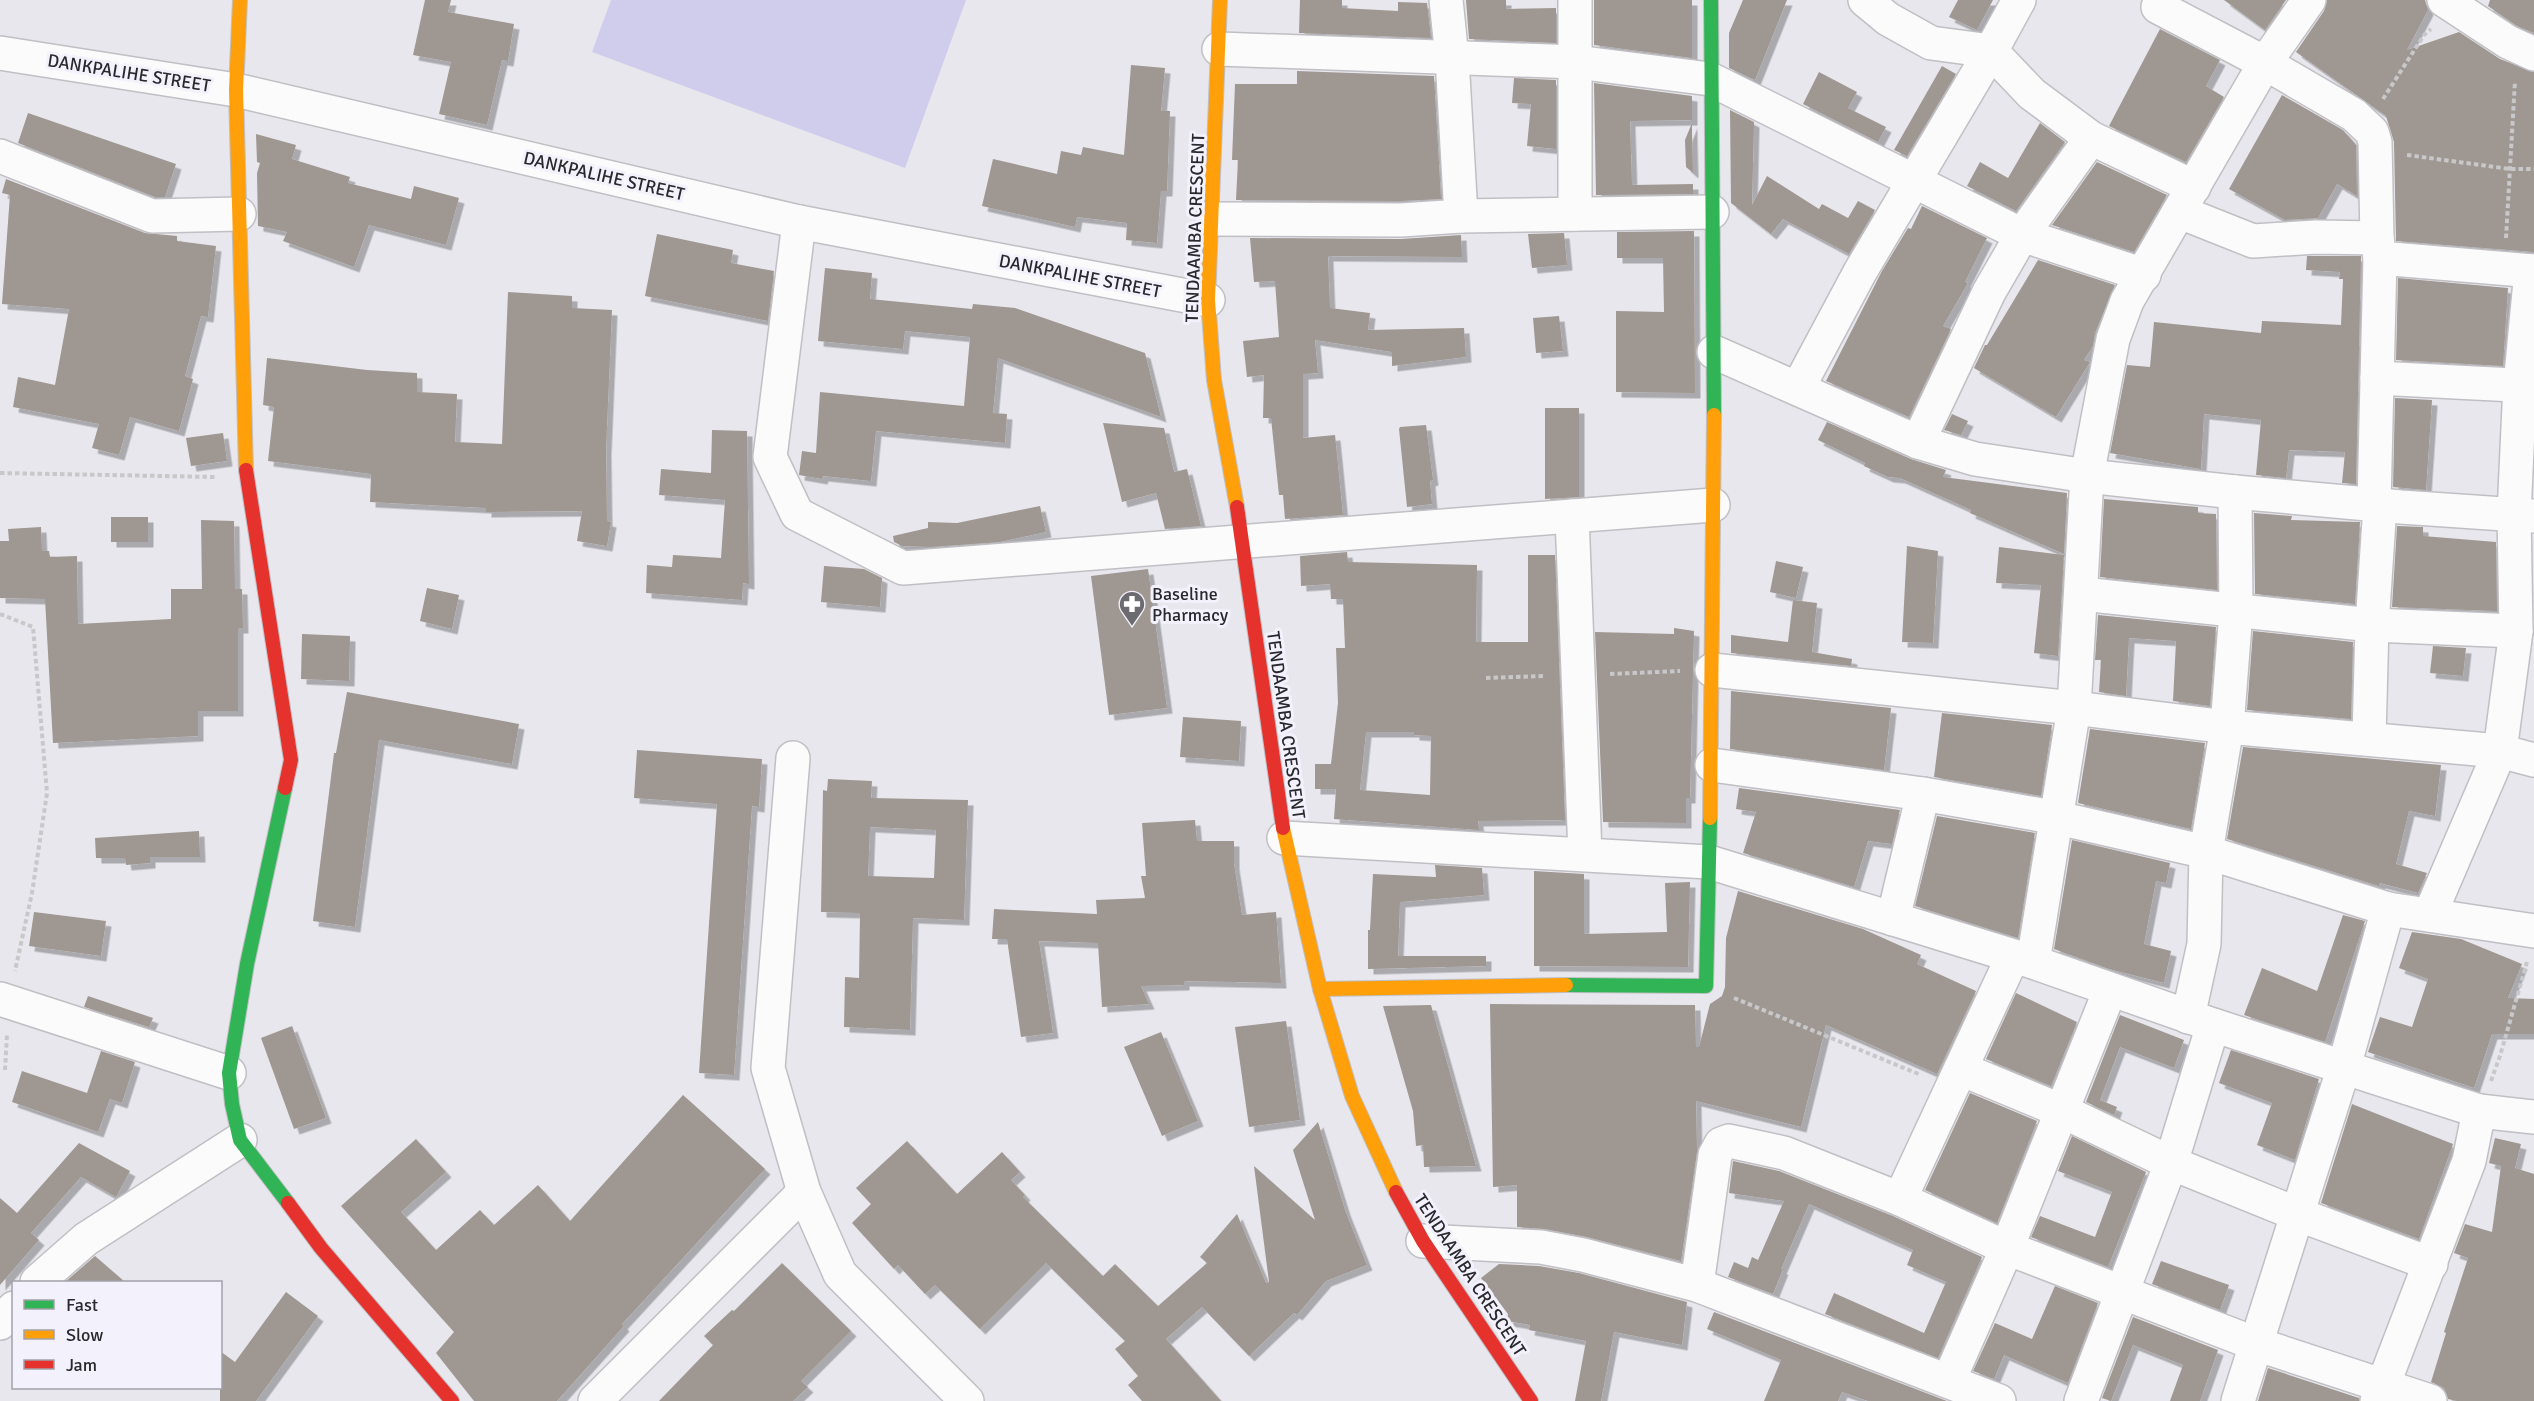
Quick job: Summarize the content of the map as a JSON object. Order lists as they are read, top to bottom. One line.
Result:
{"streets":{"street":["DANKPALIHE STREET","TENDAAMBA CRESCENT"]},"crossings":[["DANKPALIHE STREET","TENDAAMBA CRESCENT"]],"places":{"pharmacy":["Baseline Pharmacy"]},"legend":["Fast","Slow","Jam"]}
